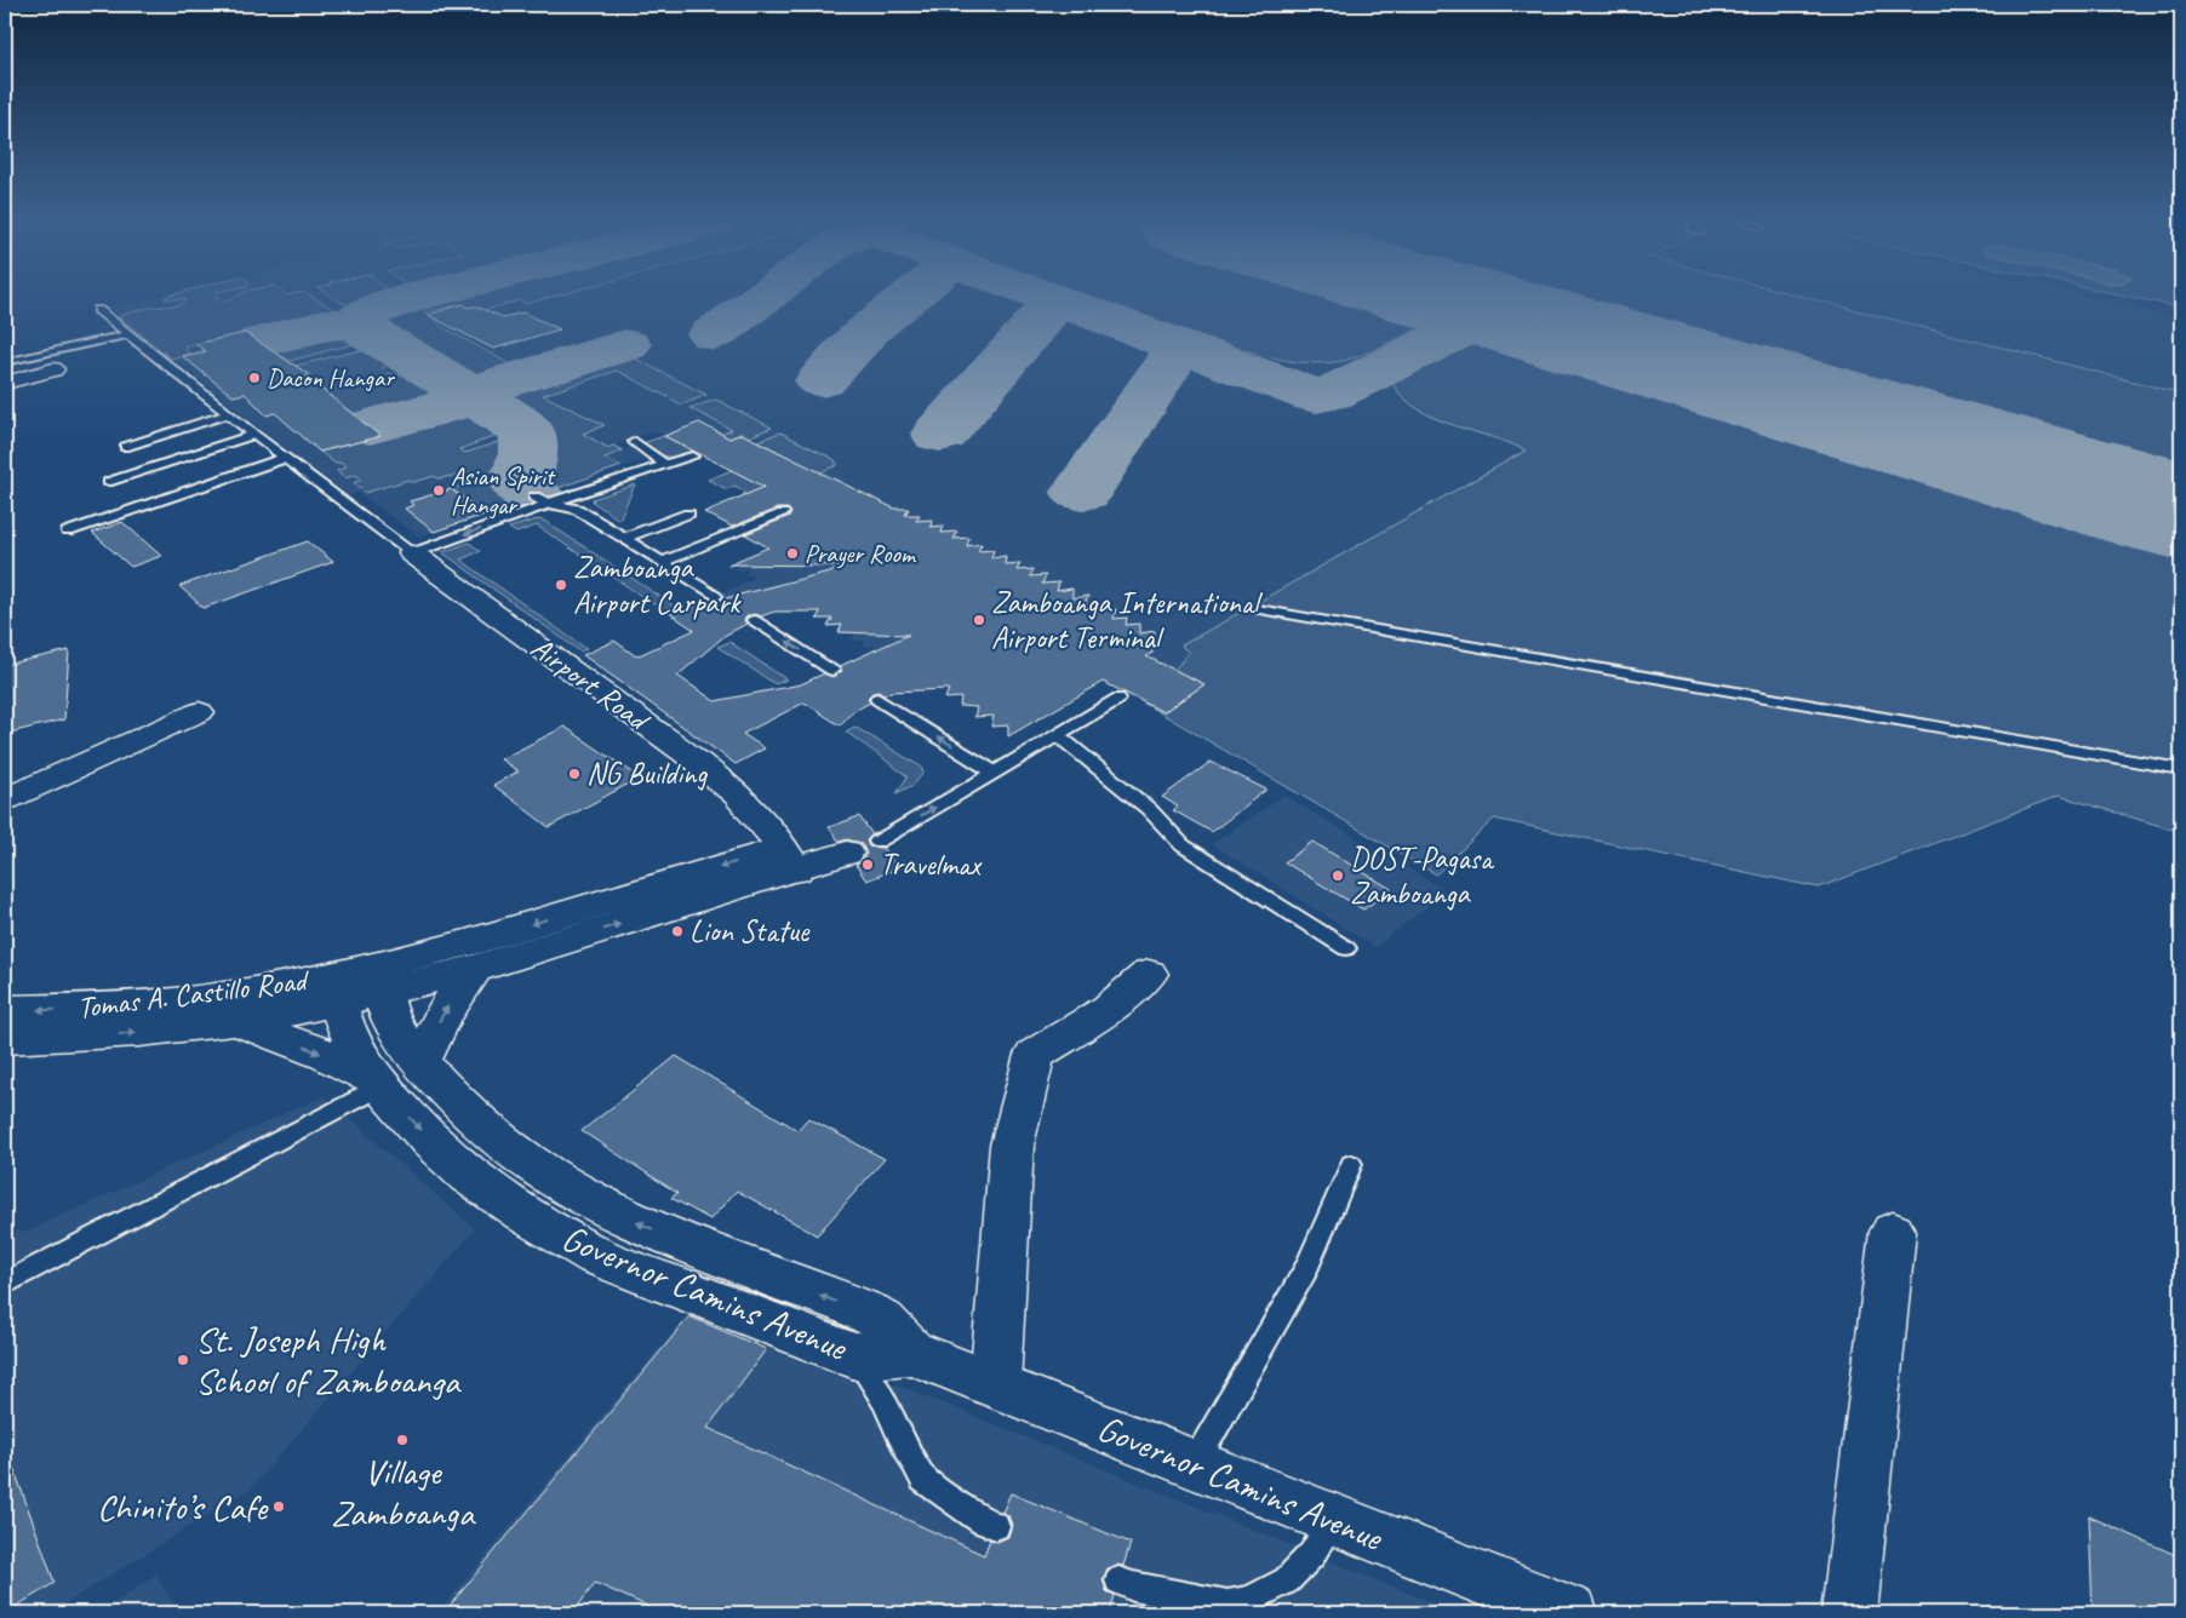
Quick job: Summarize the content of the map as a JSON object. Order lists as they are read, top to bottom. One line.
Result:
{"streets":{"street":["Airport Road","Tomas A. Castillo Road","Governor Camins Avenue"]},"crossings":[["Tomas A. Castillo Road","Governor Camins Avenue"]],"places":["Dacon Hangar","Asian Spirit Hangar","Prayer Room","Zamboanga Airport Carpark","Zamboanga International Airport Terminal","NG Building","Travelmax","DOST-Pagasa Zamboanga","Lion Statue","St. Joseph High School of Zamboanga","Village Zamboanga","Chinito’s Cafe"]}
